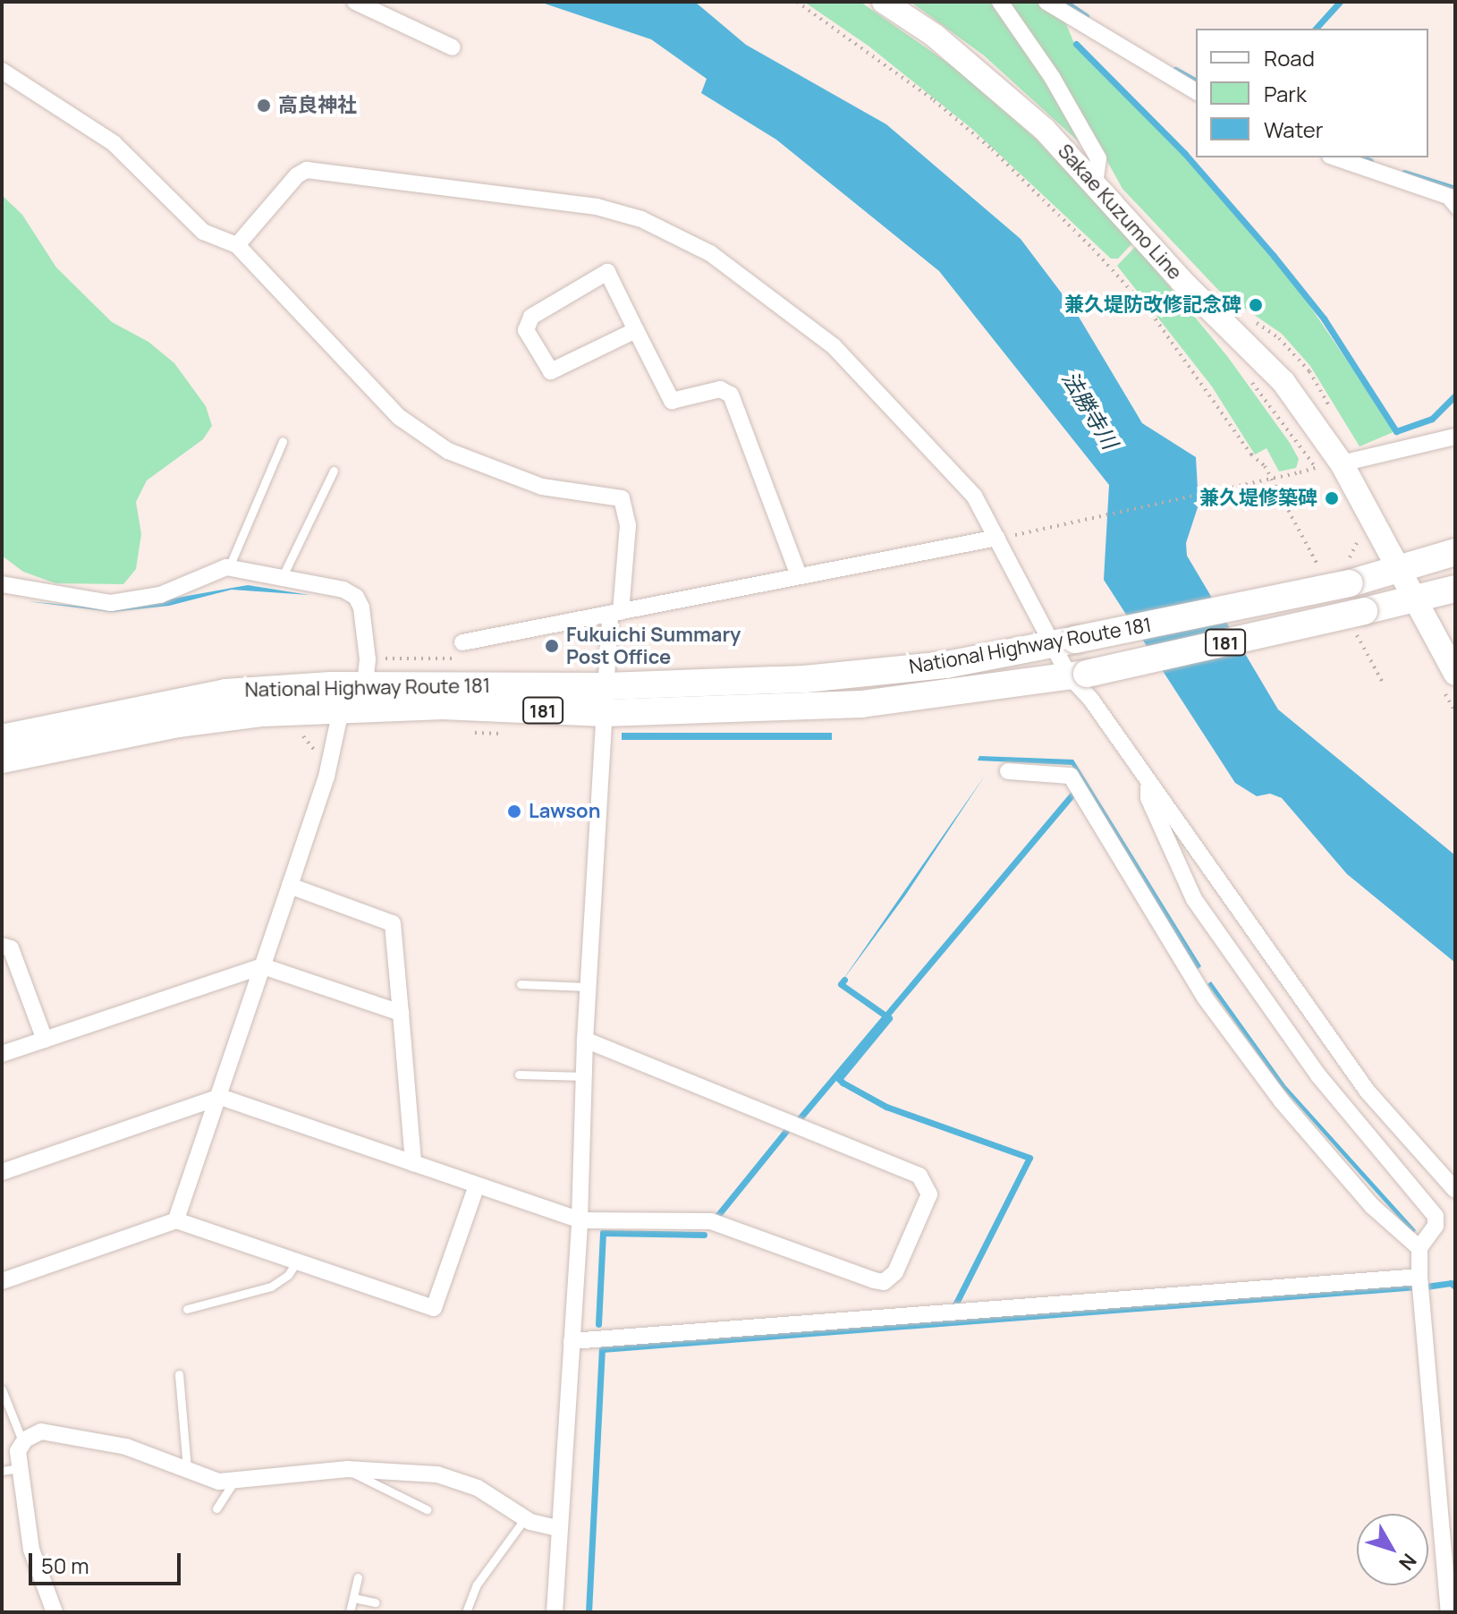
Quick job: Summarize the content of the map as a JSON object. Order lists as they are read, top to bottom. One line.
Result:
{"streets":{"highway":["181","National Highway Route 181"],"main road":["Sakae Kuzumo Line"]},"crossings":[["Sakae Kuzumo Line","National Highway Route 181"]],"water":["法勝寺川"],"places":["高良神社","兼久堤防改修記念碑","兼久堤修築碑","Fukuichi Summary Post Office","Lawson"],"legend":["Road","Park","Water"],"scale_bar":"50 m","north":"bottom right"}
